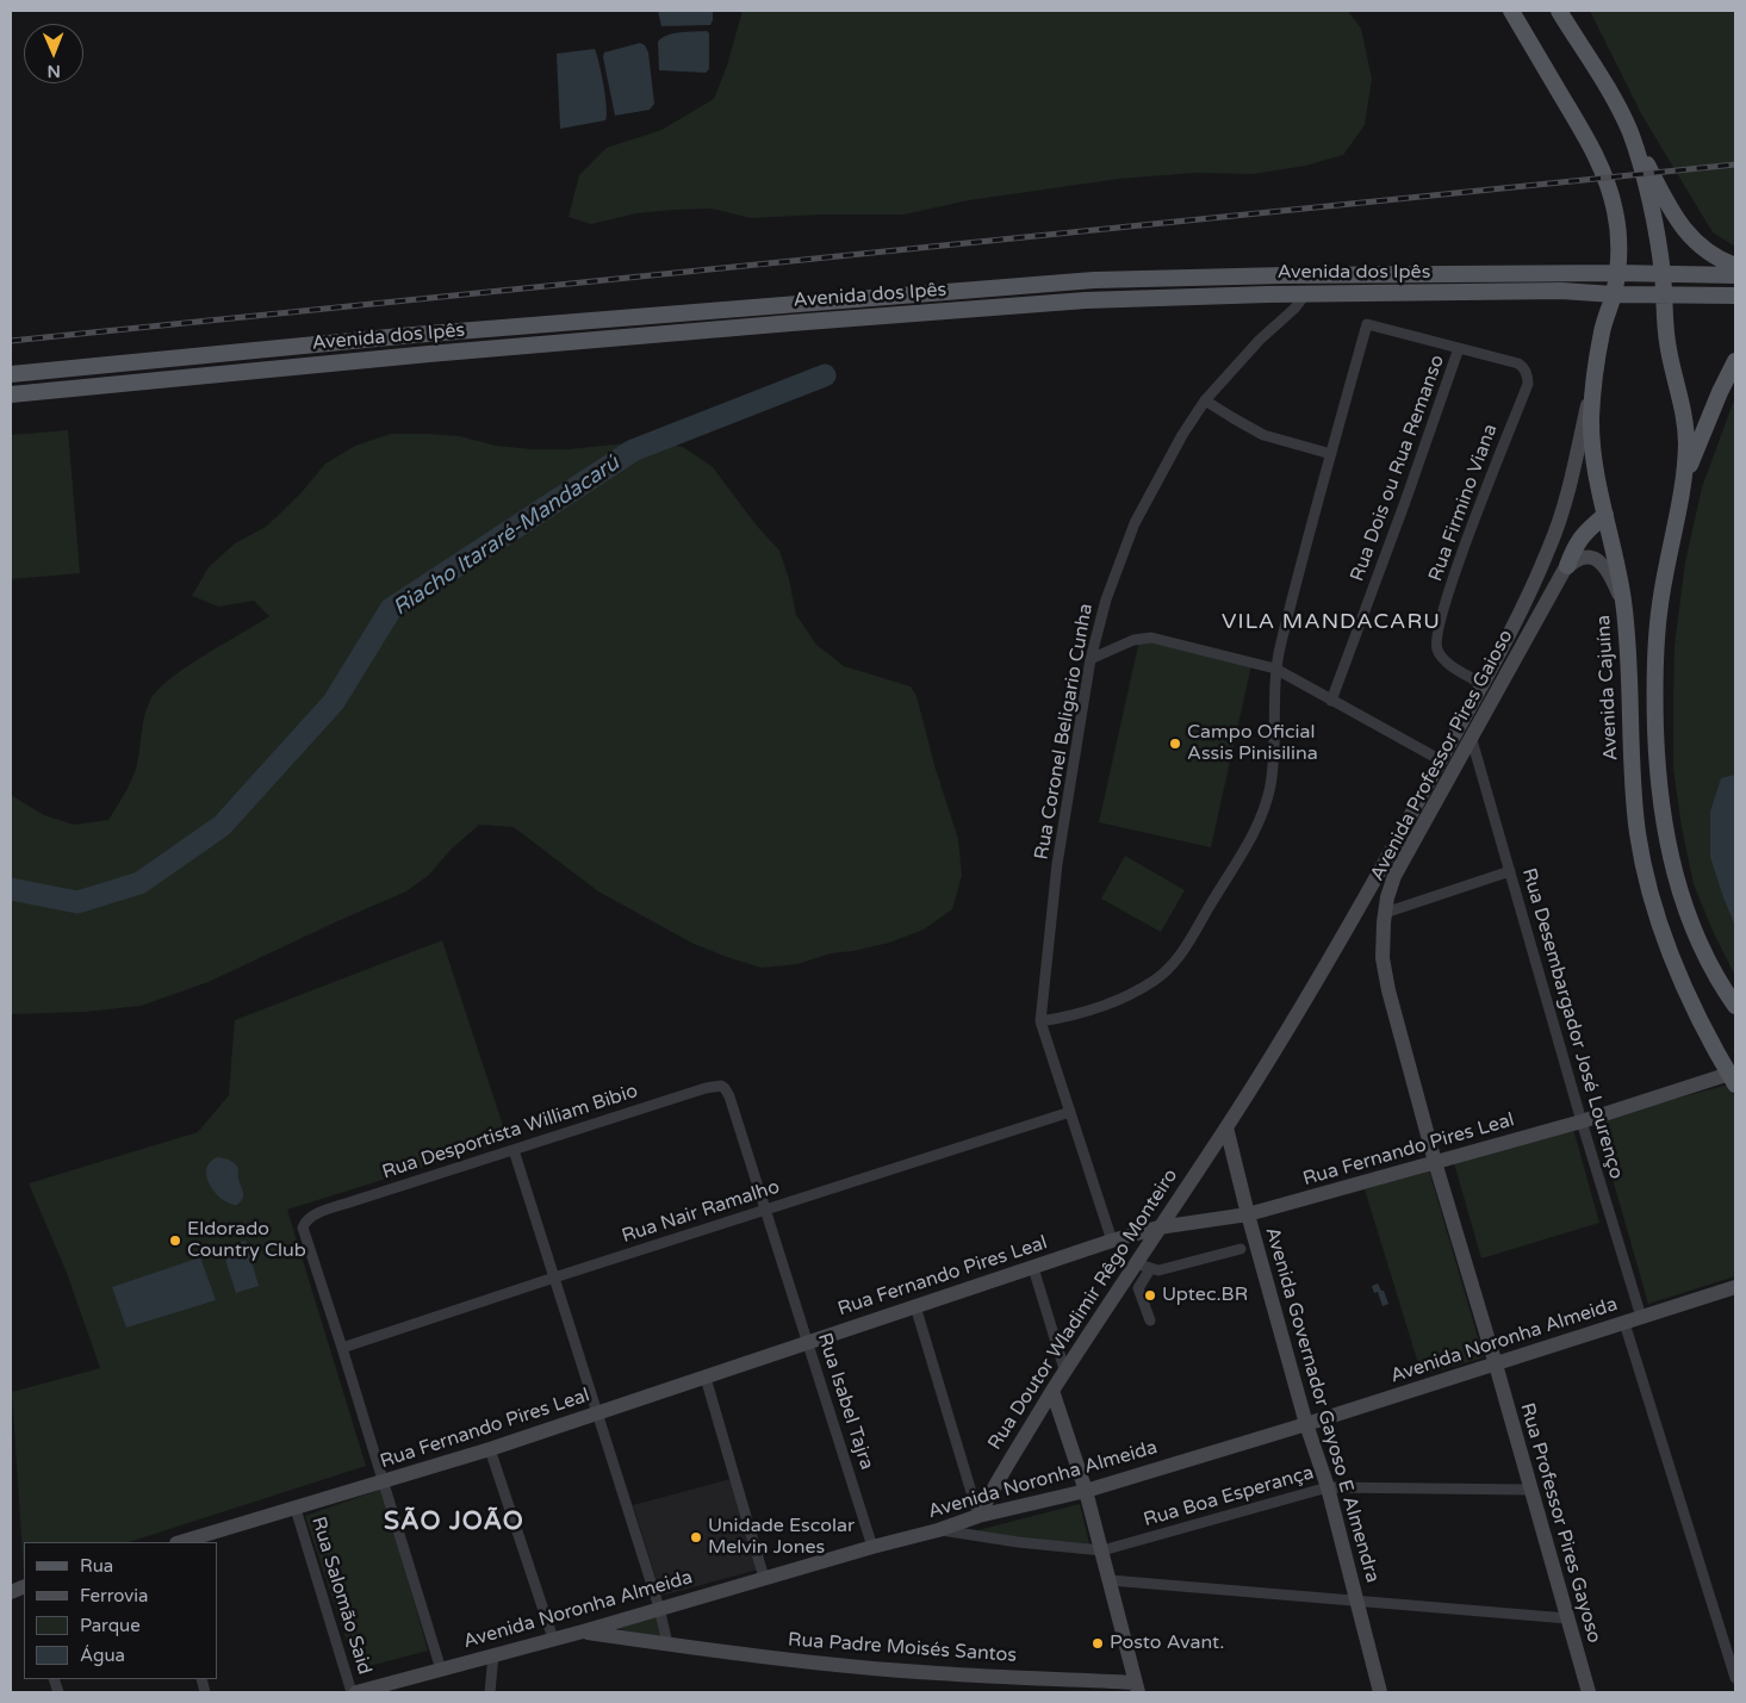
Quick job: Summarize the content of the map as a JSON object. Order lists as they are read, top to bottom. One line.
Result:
{"streets":{"main road":["Avenida dos Ipês","Avenida Cajuína","Avenida Professor Pires Gaioso","Rua Fernando Pires Leal","Rua Doutor Wladimir Rêgo Monteiro","Avenida Noronha Almeida","Avenida Governador Gayoso E Almendra","Rua Professor Pires Gayoso","Rua Padre Moisés Santos"],"street":["Rua Dois ou Rua Remanso","Rua Firmino Viana","Rua Coronel Beligario Cunha","Rua Desembargador José Lourenço","Rua Desportista William Bibio","Rua Nair Ramalho","Rua Isabel Tajra","Rua Boa Esperança","Rua Salomão Said"]},"crossings":[["Avenida dos Ipês","Avenida Cajuína"],["Avenida dos Ipês","Rua Coronel Beligario Cunha"],["Rua Dois ou Rua Remanso","Rua Firmino Viana"],["Rua Firmino Viana","Avenida Professor Pires Gaioso"],["Rua Firmino Viana","Rua Doutor Wladimir Rêgo Monteiro"],["Avenida Cajuína","Rua Fernando Pires Leal"],["Avenida Professor Pires Gaioso","Rua Desembargador José Lourenço"],["Avenida Professor Pires Gaioso","Rua Fernando Pires Leal"],["Avenida Professor Pires Gaioso","Rua Doutor Wladimir Rêgo Monteiro"],["Avenida Professor Pires Gaioso","Avenida Noronha Almeida"],["Avenida Professor Pires Gaioso","Rua Professor Pires Gayoso"],["Rua Desembargador José Lourenço","Rua Fernando Pires Leal"],["Rua Desembargador José Lourenço","Avenida Noronha Almeida"],["Rua Desportista William Bibio","Rua Nair Ramalho"],["Rua Desportista William Bibio","Rua Isabel Tajra"],["Rua Fernando Pires Leal","Rua Doutor Wladimir Rêgo Monteiro"],["Rua Fernando Pires Leal","Rua Isabel Tajra"],["Rua Fernando Pires Leal","Avenida Governador Gayoso E Almendra"],["Rua Fernando Pires Leal","Rua Salomão Said"],["Rua Nair Ramalho","Rua Isabel Tajra"],["Rua Doutor Wladimir Rêgo Monteiro","Avenida Noronha Almeida"],["Rua Doutor Wladimir Rêgo Monteiro","Avenida Governador Gayoso E Almendra"],["Avenida Noronha Almeida","Rua Isabel Tajra"],["Avenida Noronha Almeida","Avenida Governador Gayoso E Almendra"],["Avenida Noronha Almeida","Rua Boa Esperança"],["Avenida Noronha Almeida","Rua Professor Pires Gayoso"],["Avenida Noronha Almeida","Rua Salomão Said"],["Avenida Noronha Almeida","Rua Padre Moisés Santos"],["Avenida Governador Gayoso E Almendra","Rua Boa Esperança"],["Rua Boa Esperança","Rua Professor Pires Gayoso"]],"districts":["VILA MANDACARU","SÃO JOÃO"],"water":["Riacho Itararé-Mandacarú"],"places":["Campo Oficial Assis Pinisilina","Eldorado Country Club","Uptec.BR","Unidade Escolar Melvin Jones","Posto Avant."],"legend":["Rua","Ferrovia","Parque","Água"],"north":"bottom"}
